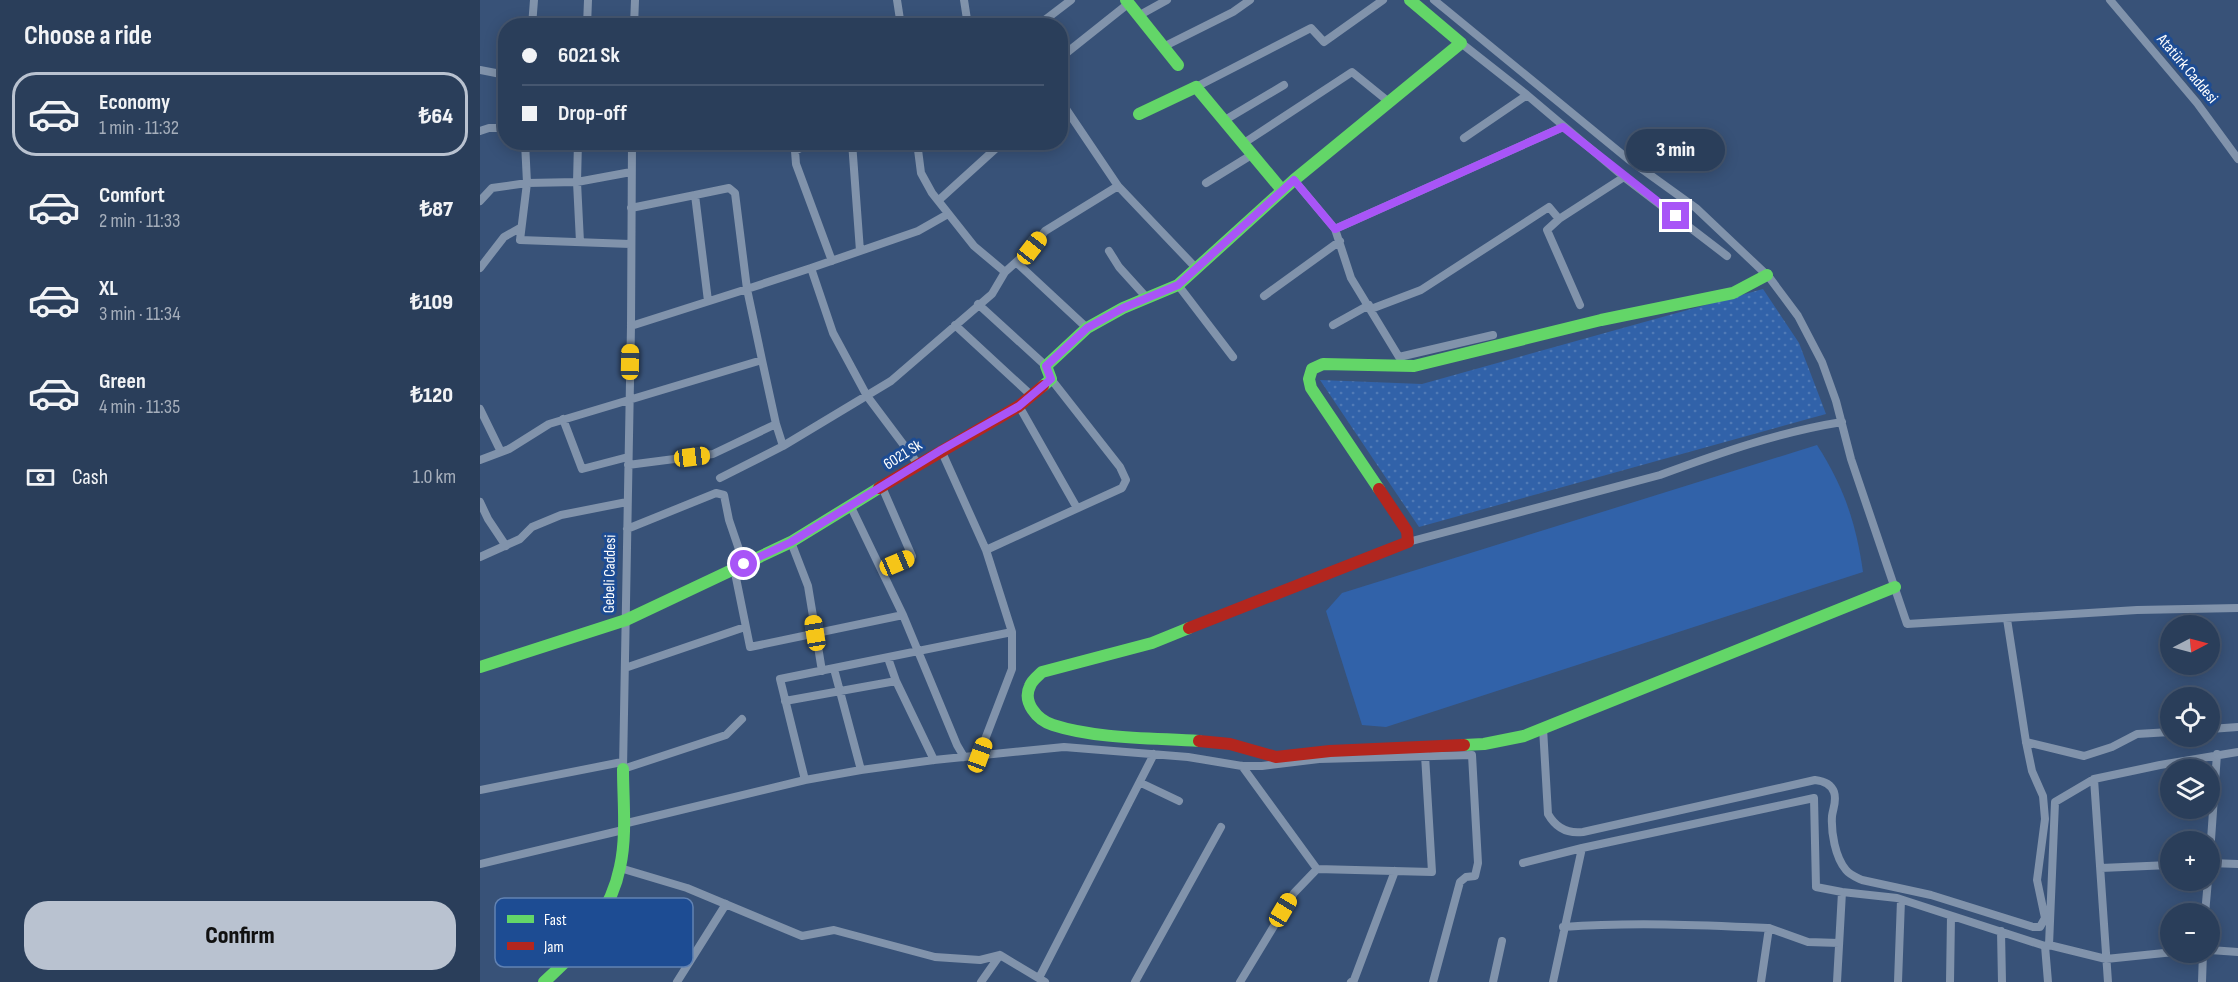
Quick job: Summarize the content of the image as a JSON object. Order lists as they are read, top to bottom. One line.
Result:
{"streets":{"street":["Atatürk Caddesi","6021 Sk","Gebeli Caddesi"]},"crossings":[["6021 Sk","Gebeli Caddesi"]],"legend":["Fast","Jam"],"north":"right","page":{"heading":"Choose a ride","banner":["6021 Sk","Drop-off"],"list":[{"name":"Economy","note":"1 min · 11:32","value":"₺64"},{"name":"Comfort","note":"2 min · 11:33","value":"₺87"},{"name":"XL","note":"3 min · 11:34","value":"₺109"},{"name":"Green","note":"4 min · 11:35","value":"₺120"}],"bubble":"3 min","pay":["Cash","1.0 km"],"map_buttons":["+","−"],"buttons":"Confirm"}}
